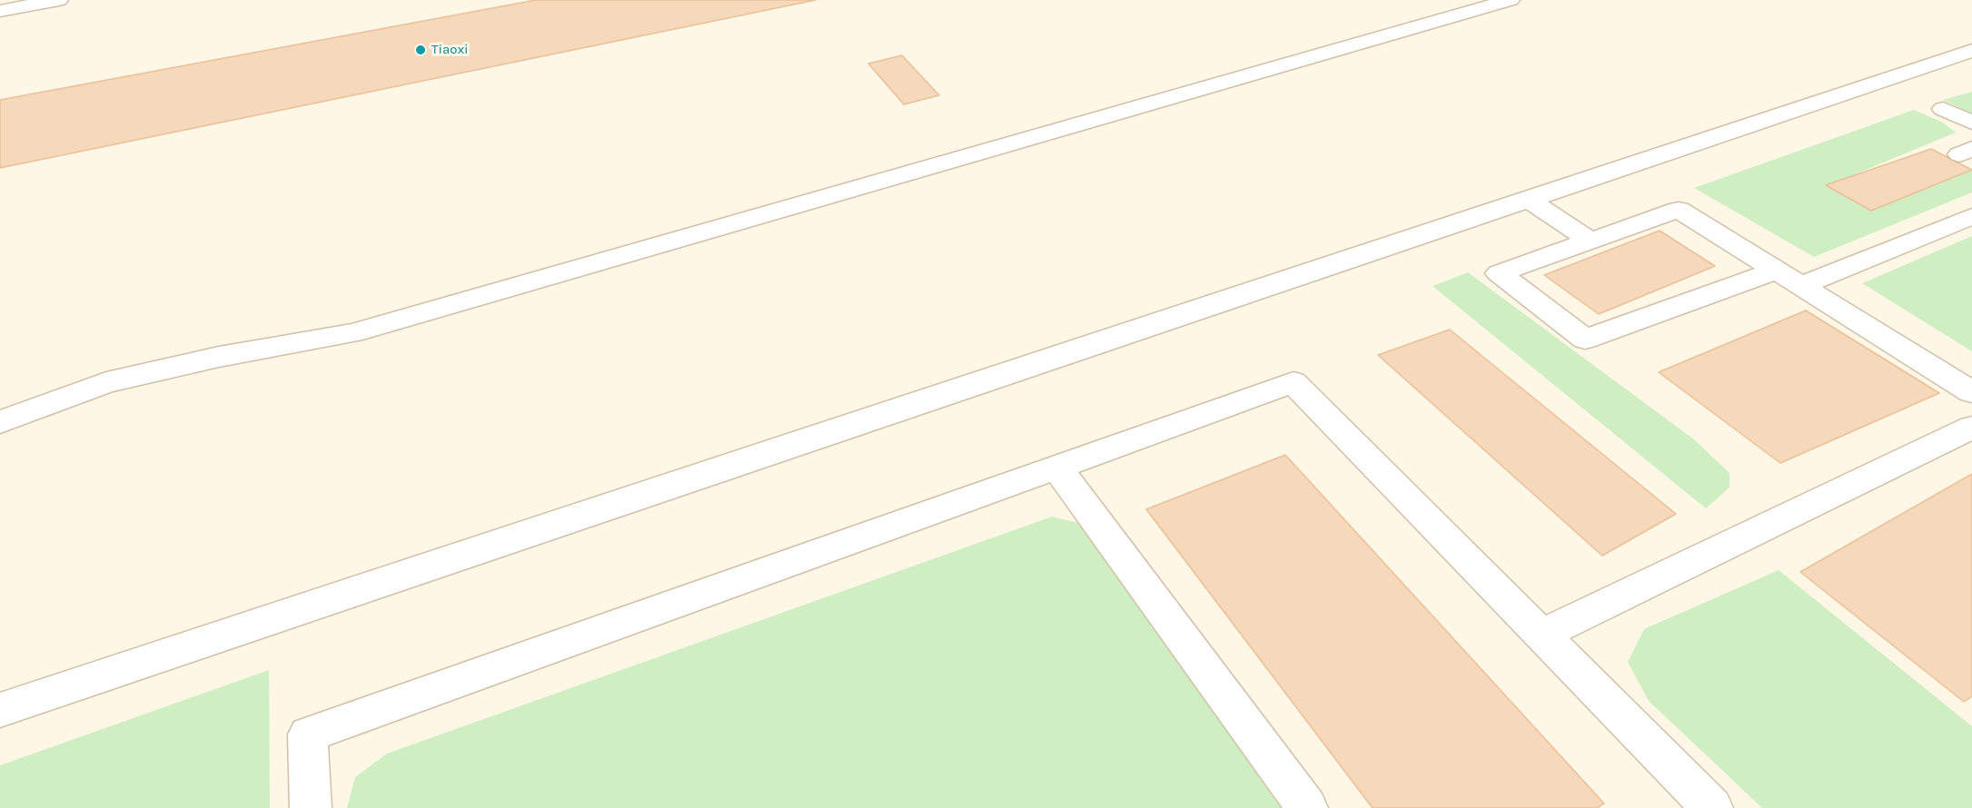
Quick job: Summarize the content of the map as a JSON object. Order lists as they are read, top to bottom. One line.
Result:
{"places":["Tiaoxi"]}
